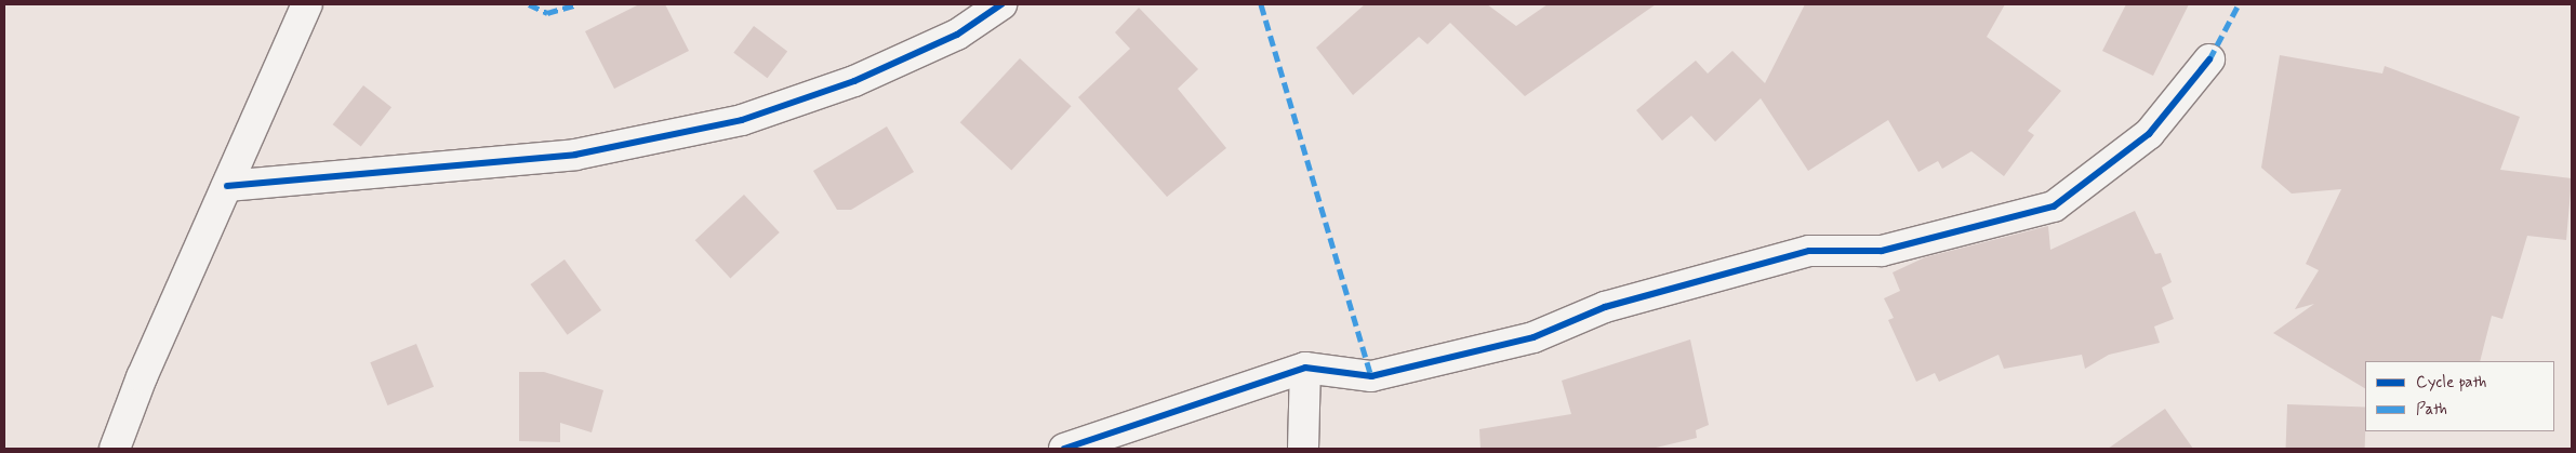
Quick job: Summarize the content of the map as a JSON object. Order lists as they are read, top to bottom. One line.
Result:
{"legend":["Cycle path","Path"]}
